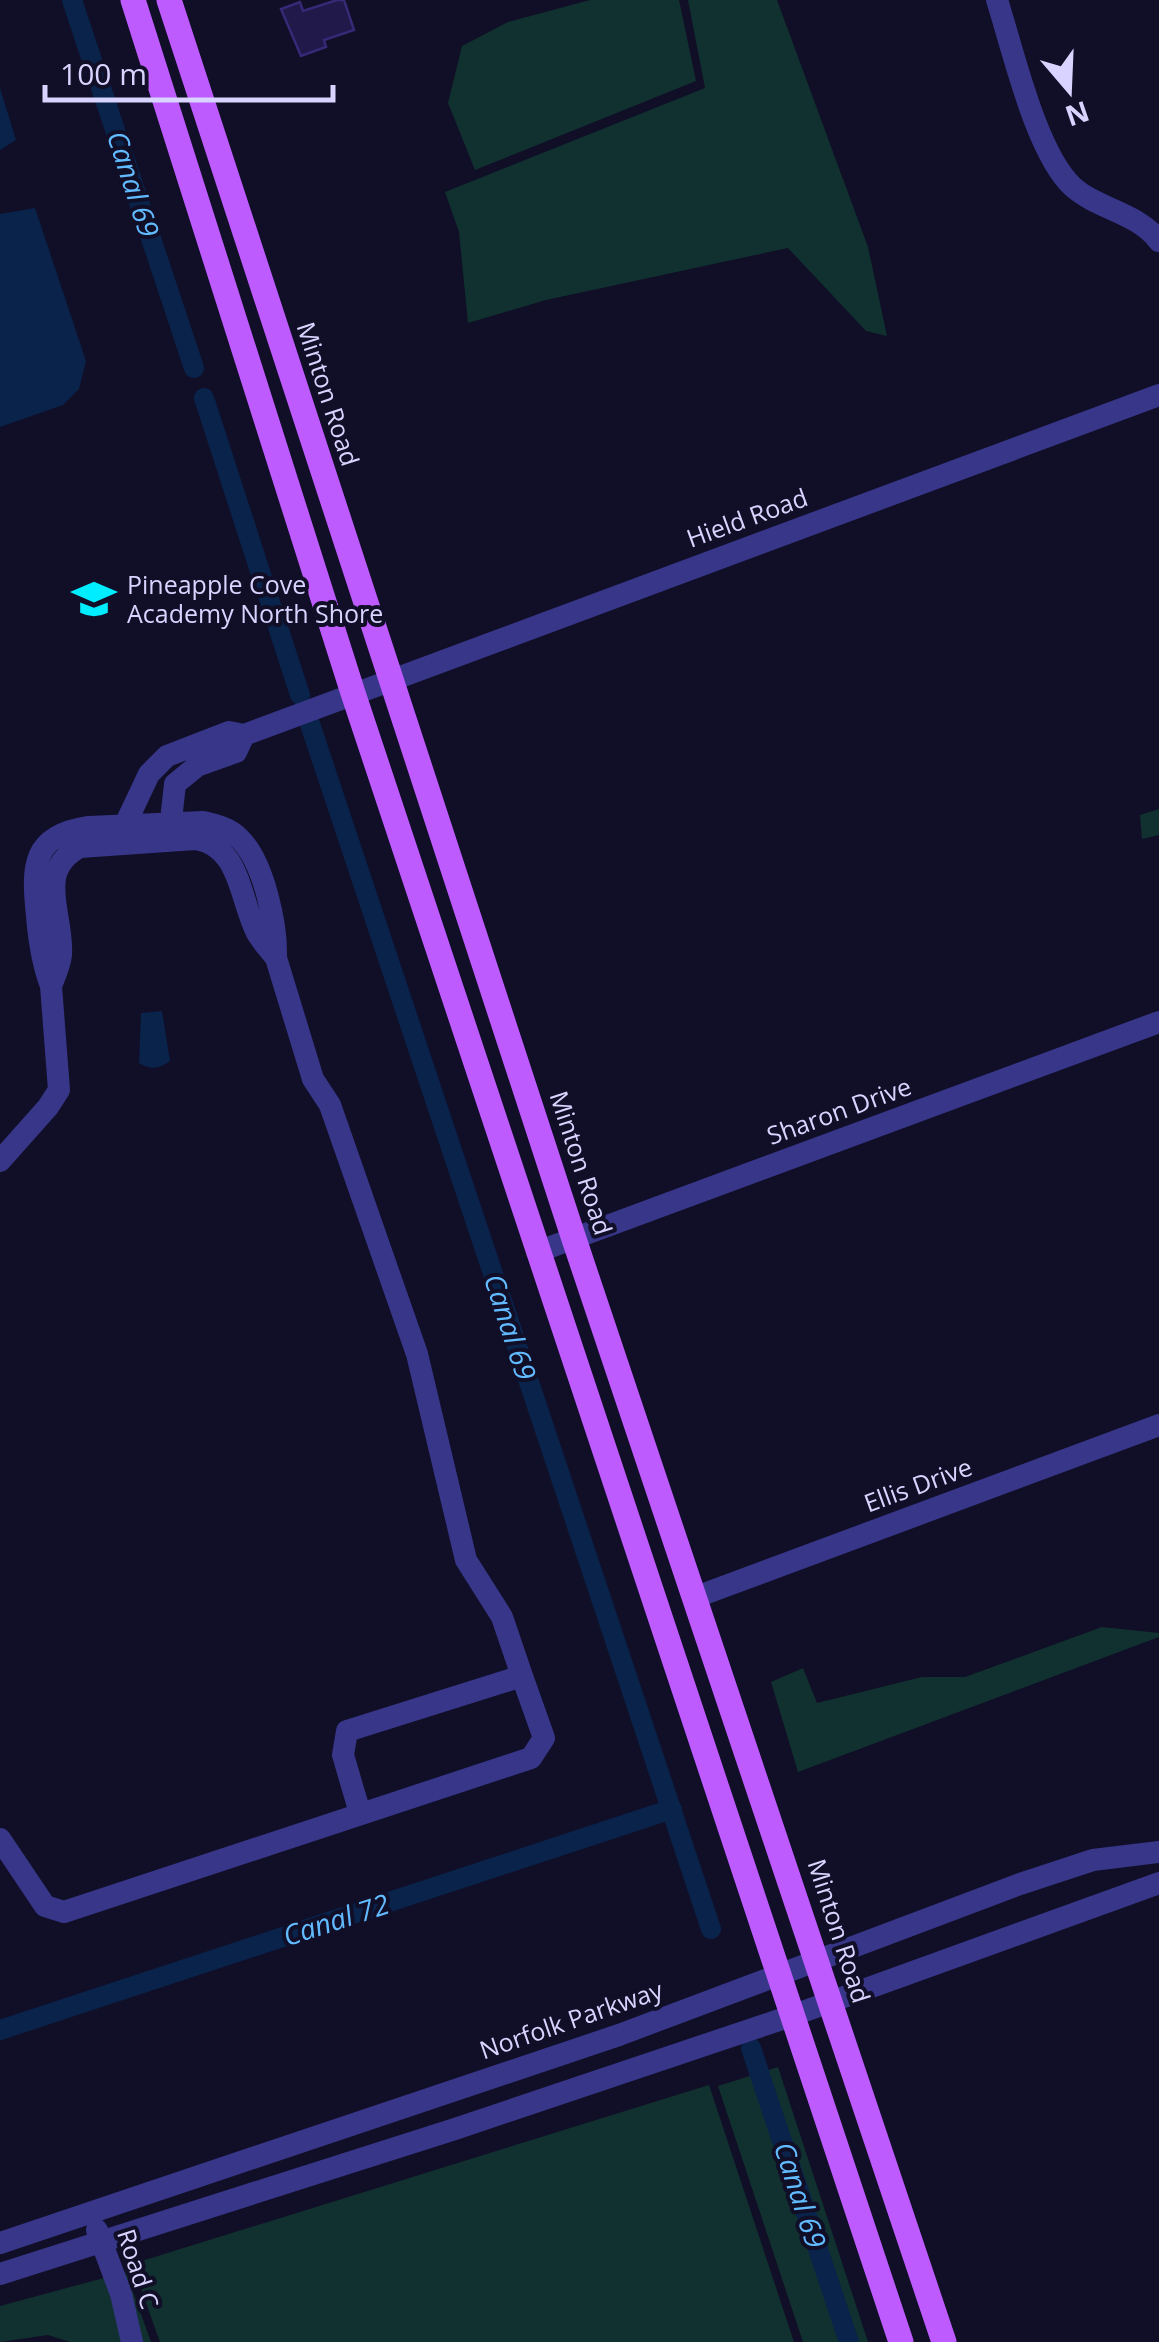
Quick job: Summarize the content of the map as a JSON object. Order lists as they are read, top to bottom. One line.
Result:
{"streets":{"main road":["Minton Road"],"street":["Hield Road","Sharon Drive","Ellis Drive","Norfolk Parkway","Road C"]},"crossings":[["Minton Road","Hield Road"],["Minton Road","Sharon Drive"],["Minton Road","Ellis Drive"],["Minton Road","Norfolk Parkway"],["Norfolk Parkway","Road C"]],"water":["Canal 69","Canal 72"],"places":{"school or university":["Pineapple Cove Academy North Shore"]},"scale_bar":"100 m","north":"bottom"}
